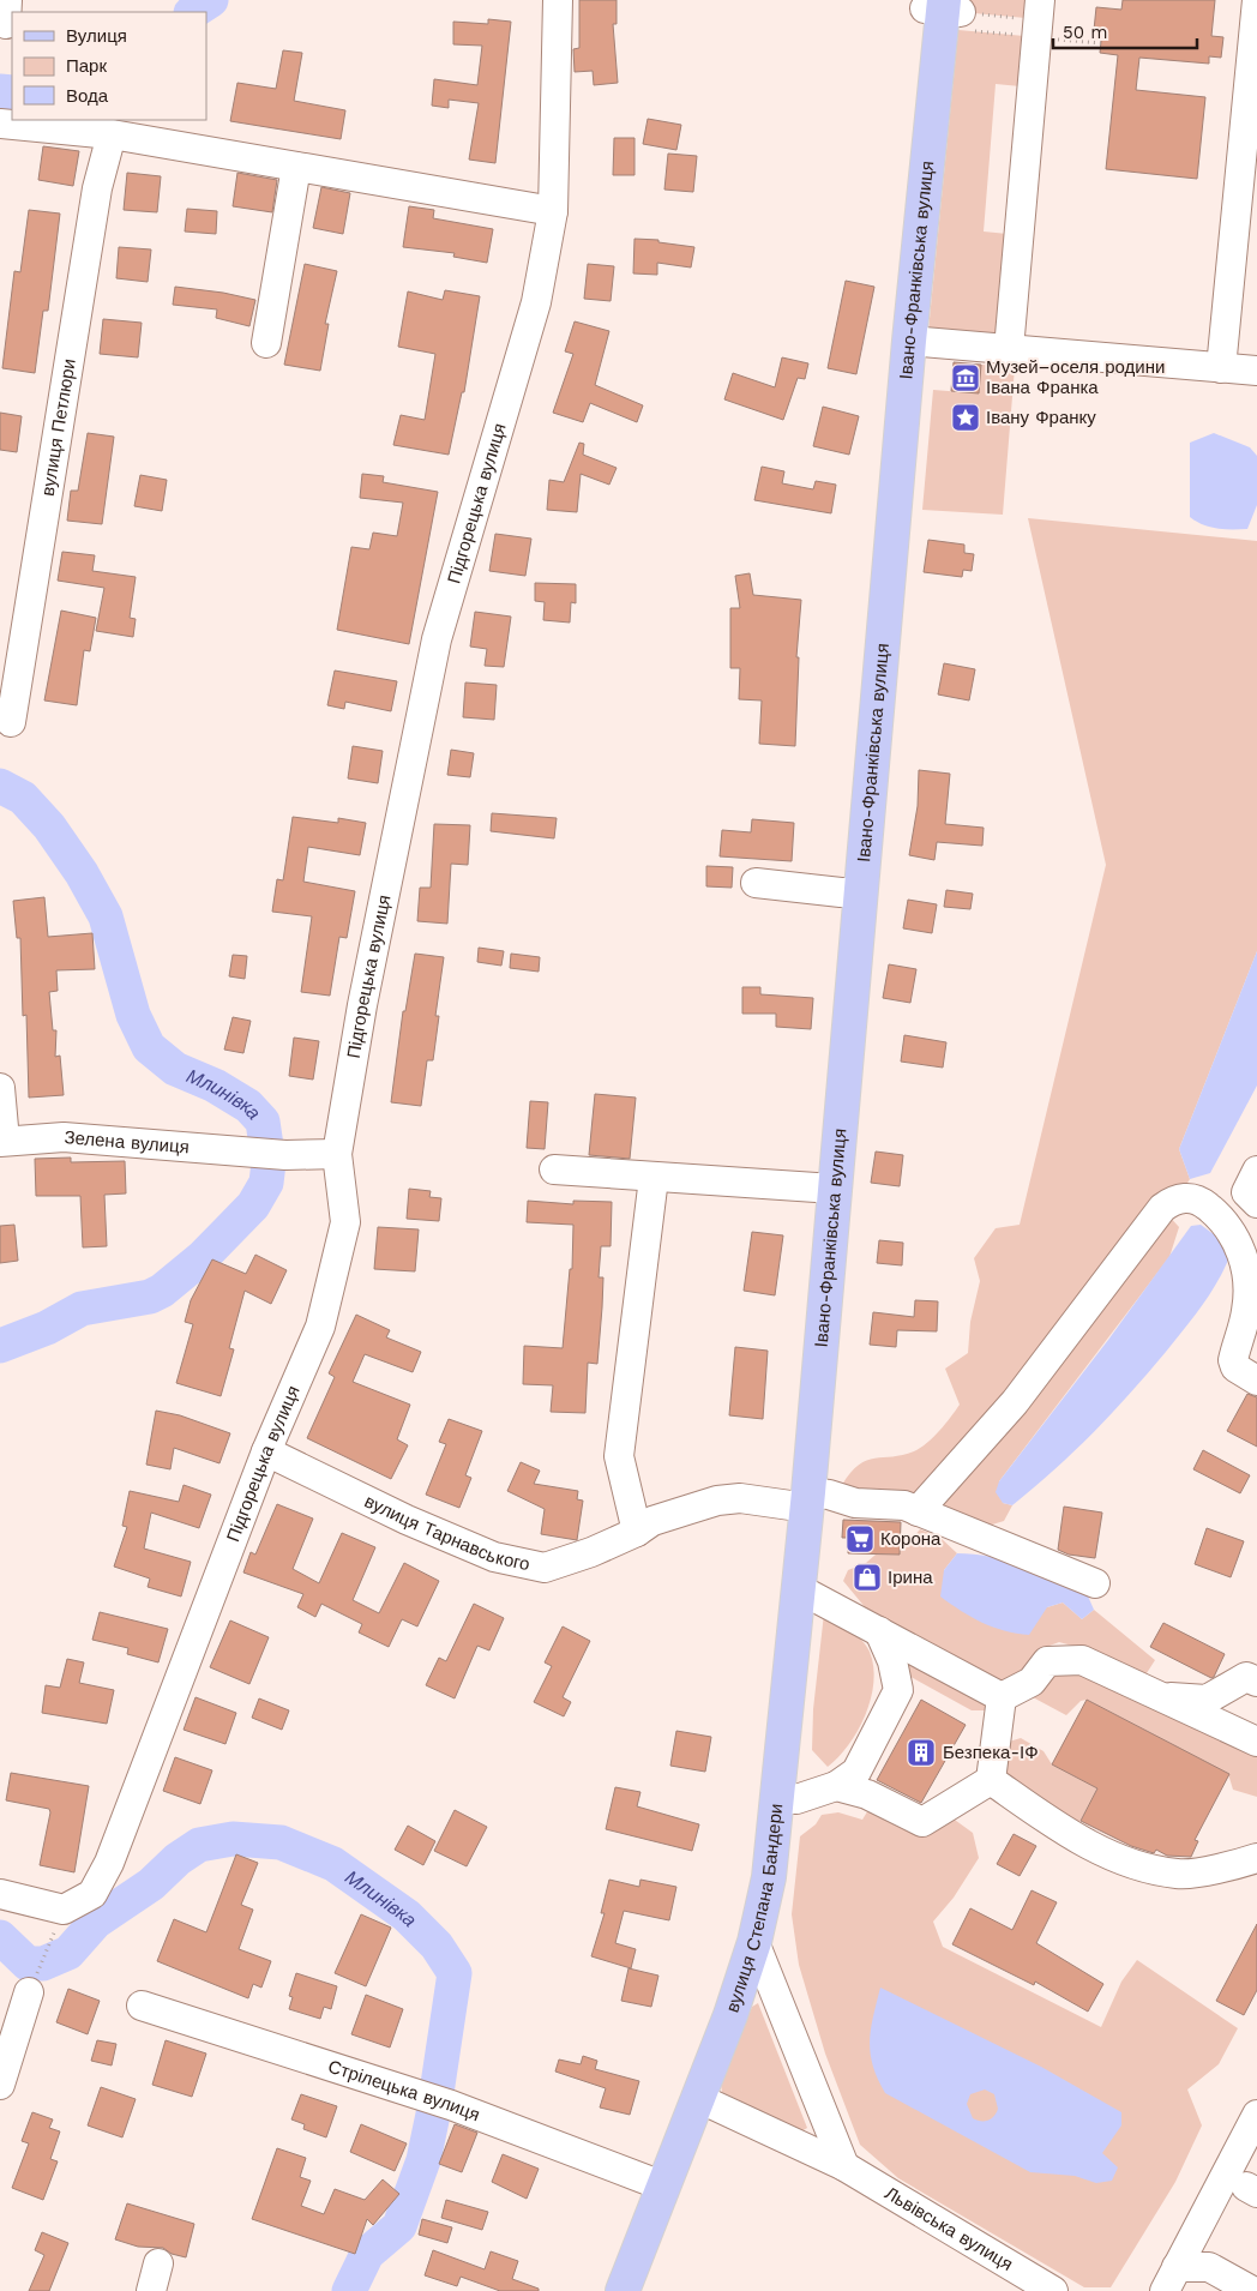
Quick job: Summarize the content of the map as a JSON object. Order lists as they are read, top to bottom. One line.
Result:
{"streets":{"main road":["Івано-Франківська вулиця","вулиця Степана Бандери"],"street":["вулиця Петлюри","Підгорецька вулиця","Зелена вулиця","вулиця Тарнавського","Стрілецька вулиця","Львівська вулиця"]},"crossings":[["Івано-Франківська вулиця","вулиця Тарнавського"],["Івано-Франківська вулиця","вулиця Степана Бандери"],["Підгорецька вулиця","Зелена вулиця"],["Підгорецька вулиця","вулиця Тарнавського"],["вулиця Тарнавського","вулиця Степана Бандери"],["вулиця Степана Бандери","Стрілецька вулиця"],["вулиця Степана Бандери","Львівська вулиця"]],"water":["Млинівка"],"places":{"museum":["Музей–оселя родини Івана Франка"],"place":["Івану Франку"],"supermarket":["Корона"],"shop":["Ірина"],"building":["Безпека-ІФ"]},"legend":["Вулиця","Парк","Вода"],"scale_bar":"50 m"}
